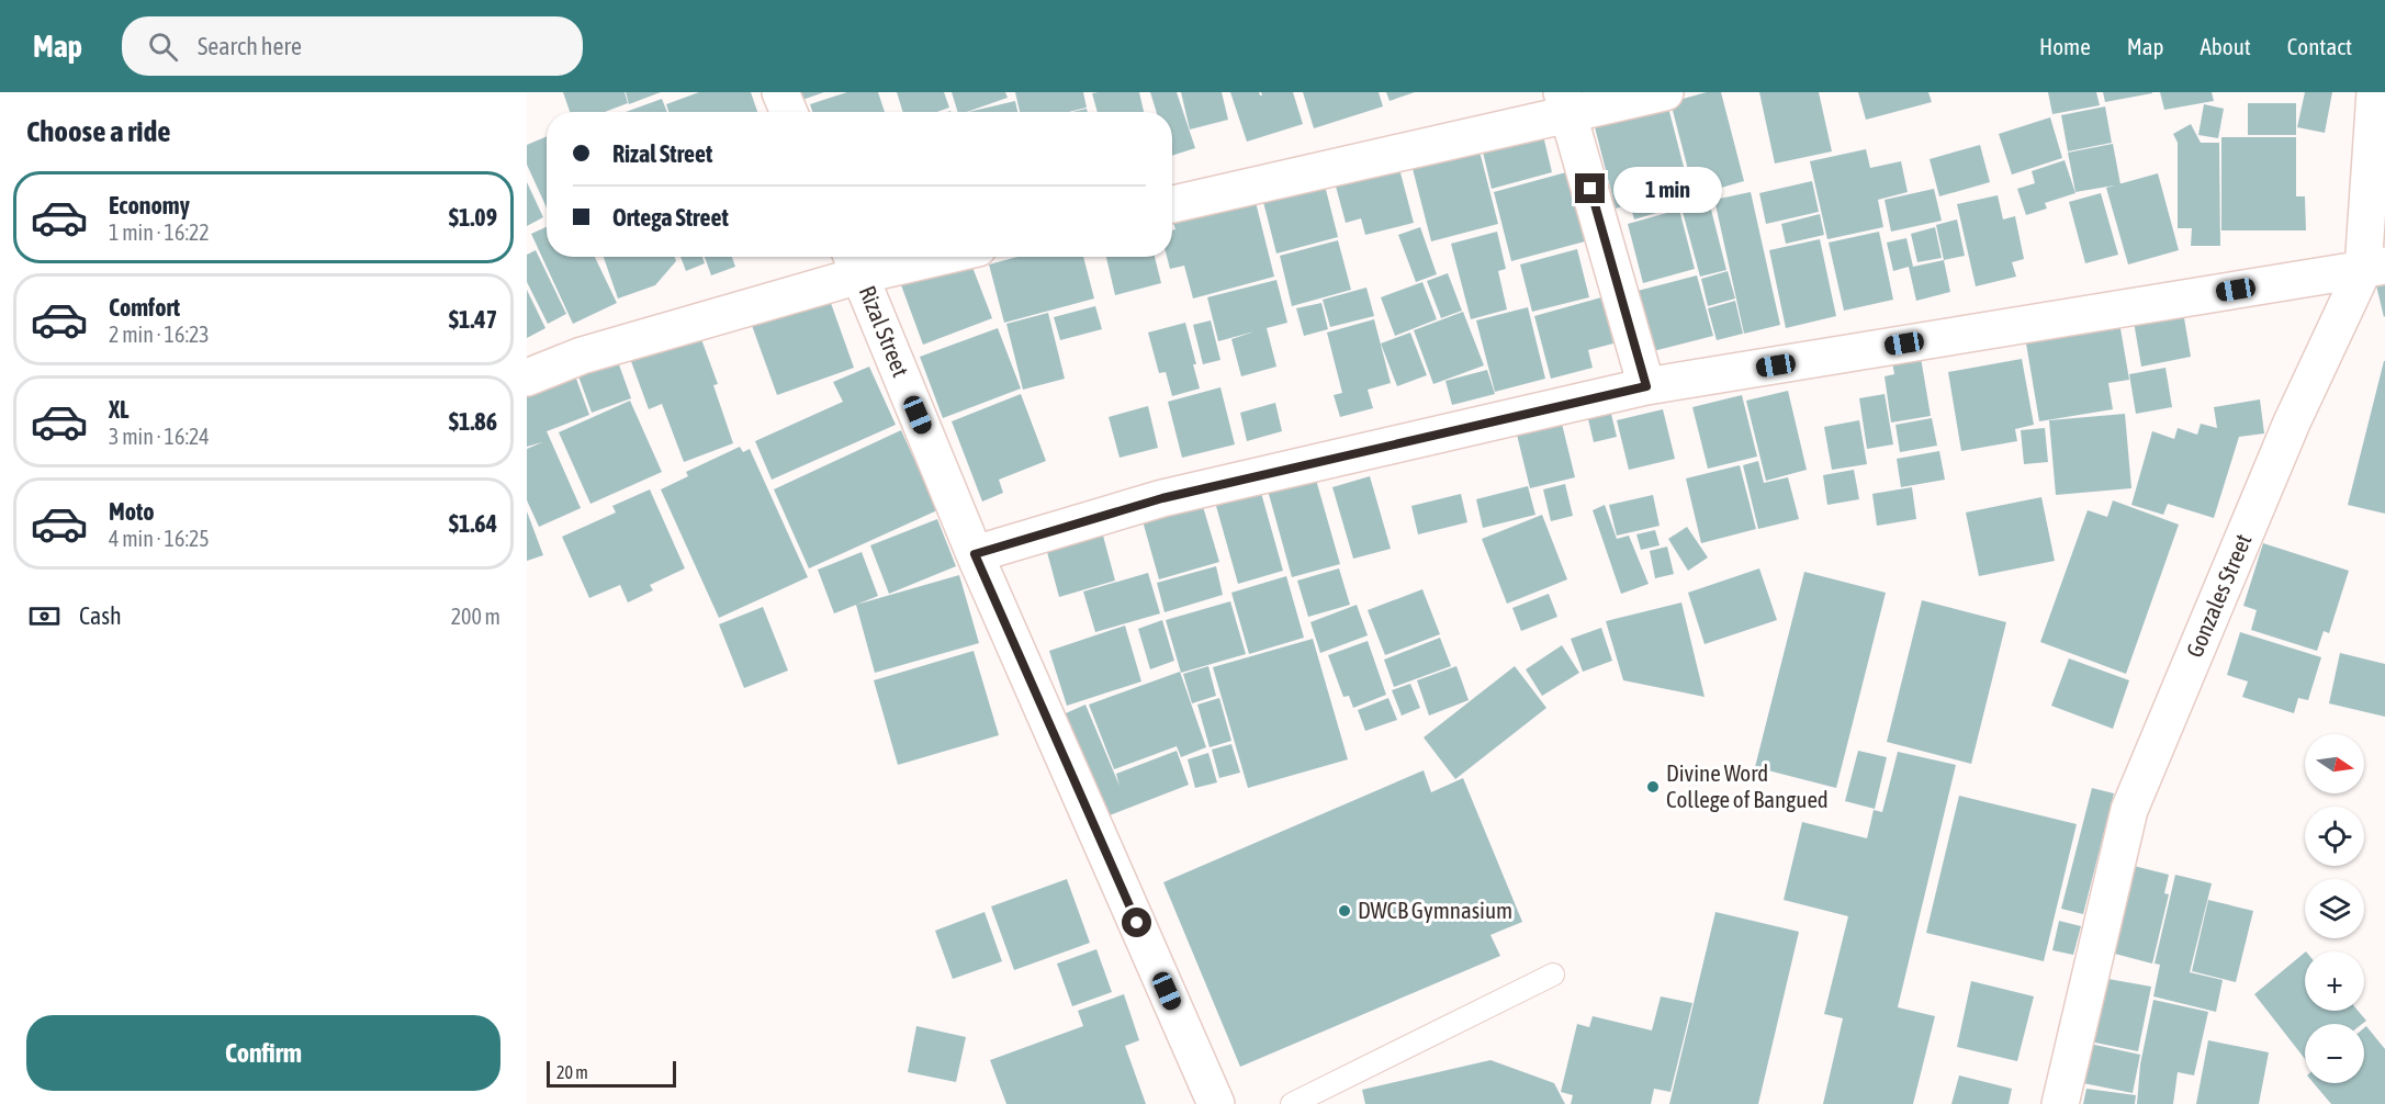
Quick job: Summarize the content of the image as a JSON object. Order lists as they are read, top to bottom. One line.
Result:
{"streets":{"street":["Rizal Street","Gonzales Street"]},"places":["Divine Word College of Bangued","DWCB Gymnasium"],"scale_bar":"20 m","north":"right","page":{"header":"Map","search":"Search here","nav":["Home","Map","About","Contact"],"heading":"Choose a ride","banner":["Rizal Street","Ortega Street"],"bubble":"1 min","list":[{"name":"Economy","note":"1 min · 16:22","value":"$1.09"},{"name":"Comfort","note":"2 min · 16:23","value":"$1.47"},{"name":"XL","note":"3 min · 16:24","value":"$1.86"},{"name":"Moto","note":"4 min · 16:25","value":"$1.64"}],"pay":["Cash","200 m"],"map_buttons":["+","−"],"buttons":"Confirm","scale":"20 m"}}
